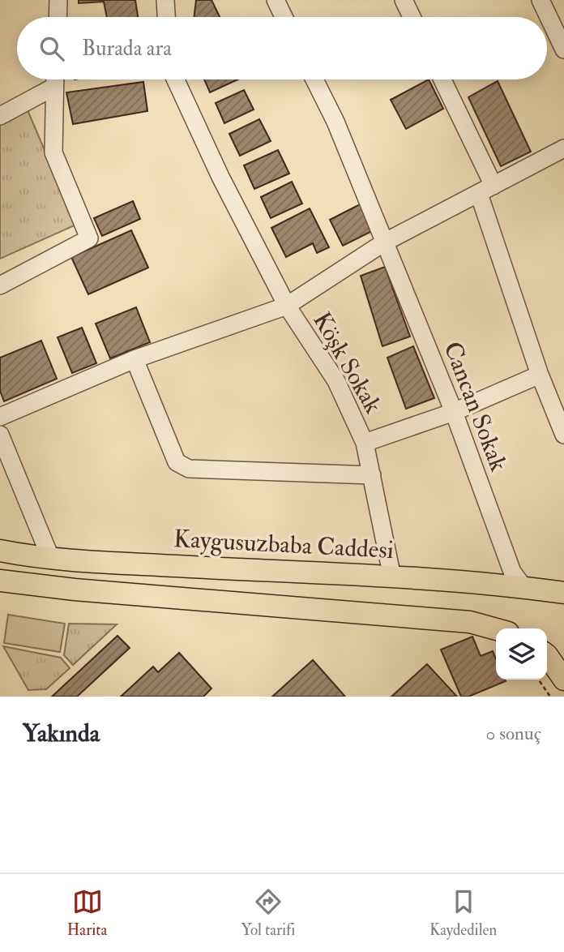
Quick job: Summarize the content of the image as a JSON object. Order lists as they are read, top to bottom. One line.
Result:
{"streets":{"main road":["Kaygusuzbaba Caddesi"],"street":["Köşk Sokak","Cancan Sokak"]},"crossings":[["Köşk Sokak","Kaygusuzbaba Caddesi"],["Cancan Sokak","Kaygusuzbaba Caddesi"]],"page":{"search":"Burada ara","heading":["Yakında","0 sonuç"],"nav":["Harita","Yol tarifi","Kaydedilen"]}}
